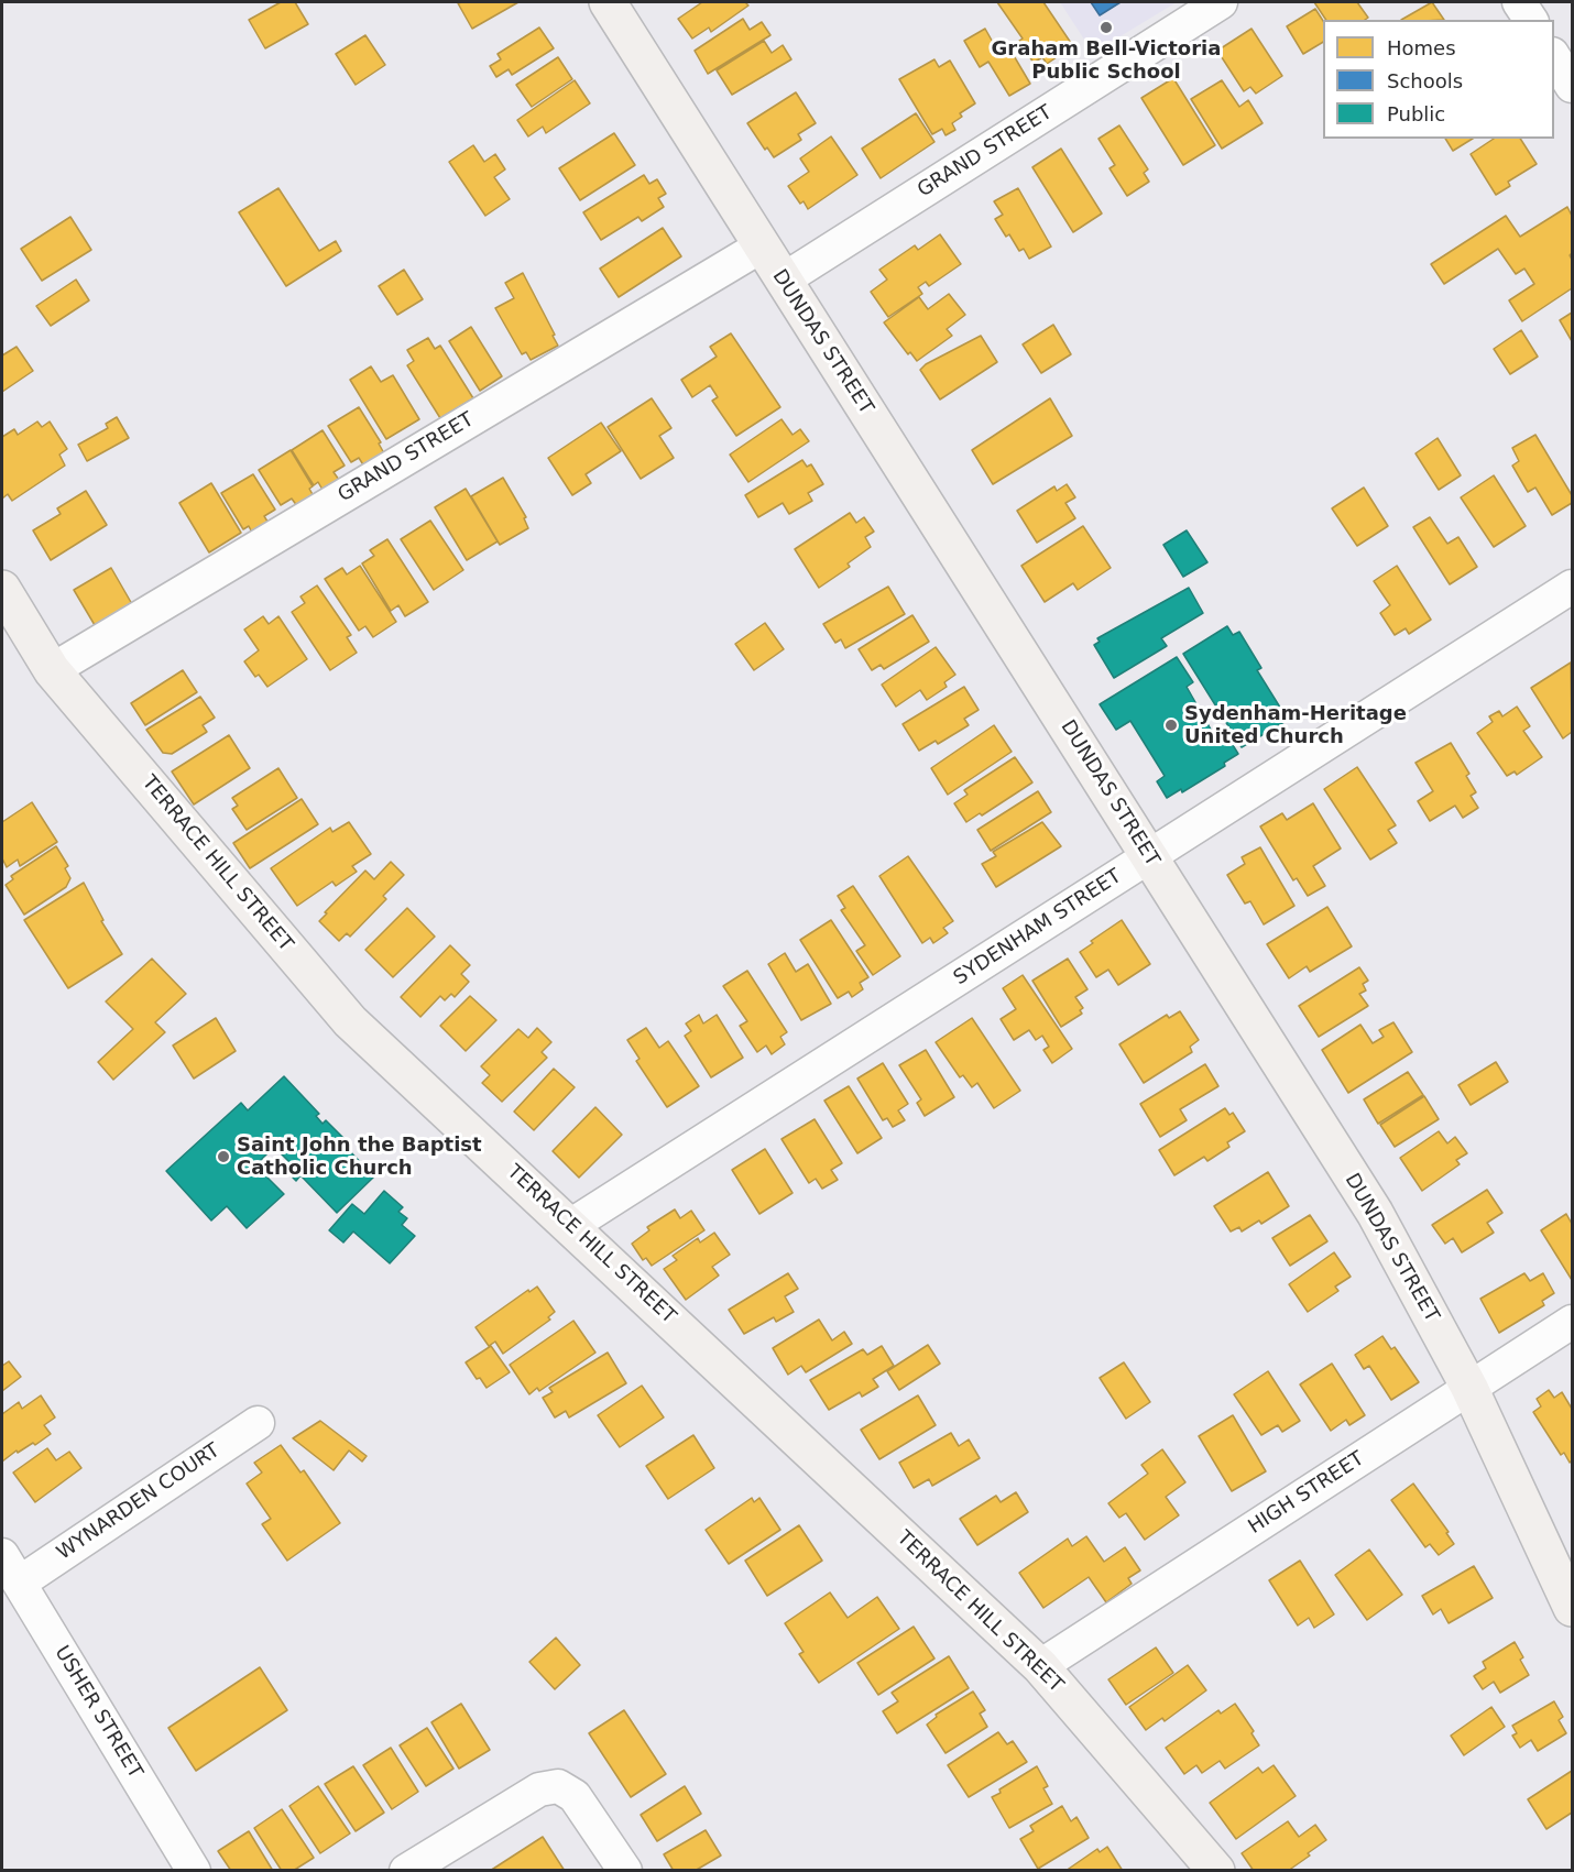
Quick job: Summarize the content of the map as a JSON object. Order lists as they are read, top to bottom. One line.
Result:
{"streets":{"street":["GRAND STREET","DUNDAS STREET","TERRACE HILL STREET","SYDENHAM STREET","HIGH STREET","WYNARDEN COURT","USHER STREET"]},"crossings":[["GRAND STREET","DUNDAS STREET"],["GRAND STREET","TERRACE HILL STREET"],["DUNDAS STREET","SYDENHAM STREET"],["DUNDAS STREET","HIGH STREET"],["TERRACE HILL STREET","SYDENHAM STREET"],["TERRACE HILL STREET","HIGH STREET"],["WYNARDEN COURT","USHER STREET"]],"places":["Graham Bell-Victoria Public School","Sydenham-Heritage United Church","Saint John the Baptist Catholic Church"],"legend":["Homes","Schools","Public"]}
